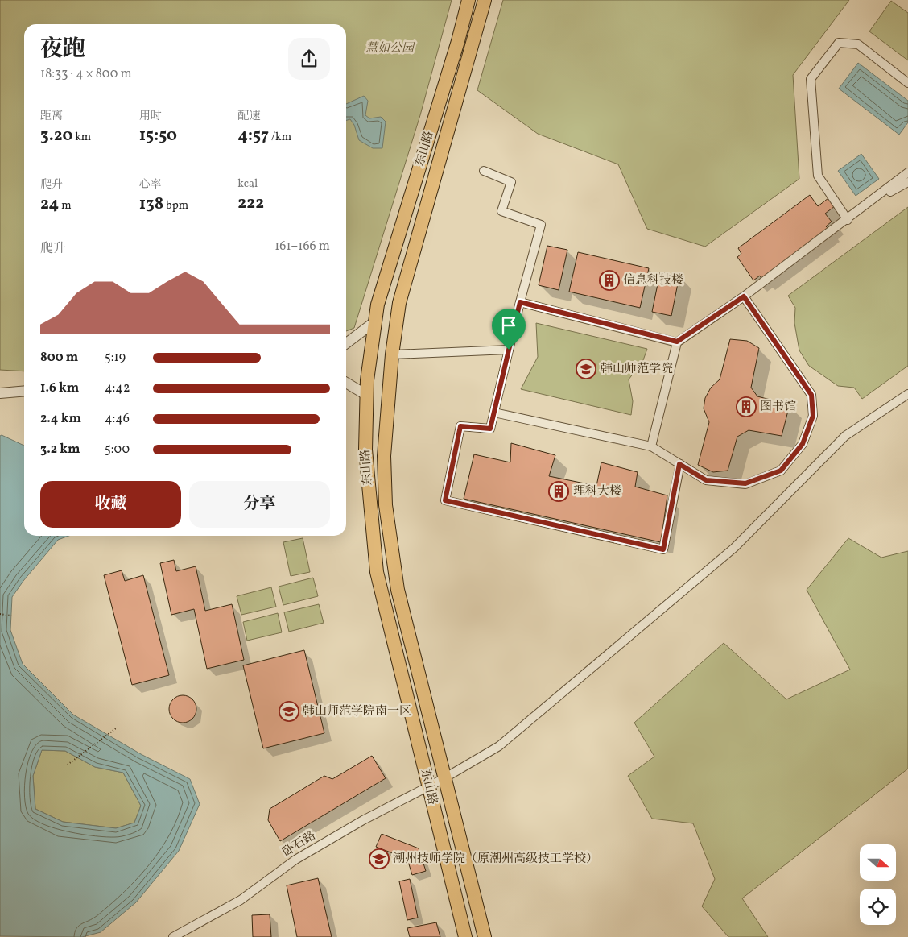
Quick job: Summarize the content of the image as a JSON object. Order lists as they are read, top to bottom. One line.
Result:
{"streets":{"main road":["东山路"],"street":["卧石路"]},"crossings":[["东山路","卧石路"]],"parks":["慧如公园"],"places":{"building":["信息科技楼","图书馆","理科大楼"],"school or university":["韩山师范学院","韩山师范学院南一区","潮州技师学院（原潮州高级技工学校）"]},"north":"right","page":{"heading":["夜跑","18:33 · 4 × 800 m"],"stats":[["距离","3.20 km"],["用时","15:50"],["配速","4:57 /km"],["爬升","24 m"],["心率","138 bpm"],["kcal","222"]],"chart":["爬升","161–166 m"],"list":[{"name":"800 m","note":"5:19"},{"name":"1.6 km","note":"4:42"},{"name":"2.4 km","note":"4:46"},{"name":"3.2 km","note":"5:00"}],"buttons":["收藏","分享"]}}
